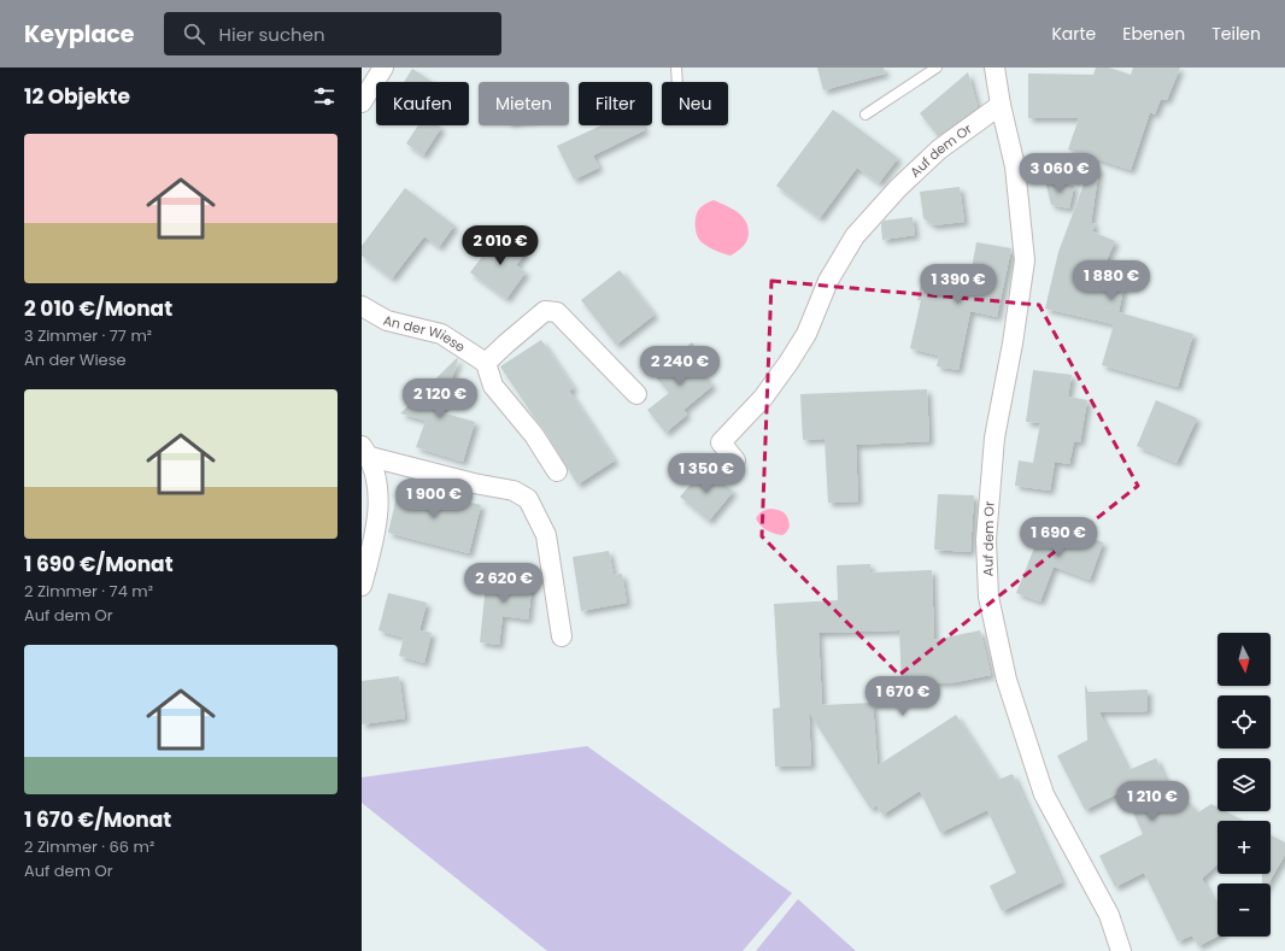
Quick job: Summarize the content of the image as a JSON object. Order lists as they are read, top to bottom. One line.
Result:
{"streets":{"street":["Auf dem Or","An der Wiese"]},"north":"bottom","page":{"header":"Keyplace","search":"Hier suchen","nav":["Karte","Ebenen","Teilen"],"heading":"12 Objekte","chip":["Kaufen","Mieten","Filter","Neu"],"list":[{"name":"2 010 €/Monat","note":"3 Zimmer · 77 m² · An der Wiese"},{"name":"1 690 €/Monat","note":"2 Zimmer · 74 m² · Auf dem Or"},{"name":"1 670 €/Monat","note":"2 Zimmer · 66 m² · Auf dem Or"}],"price":["3 060 €","2 010 €","1 880 €","1 390 €","2 240 €","2 120 €","1 350 €","1 900 €","1 690 €","2 620 €","1 670 €","1 210 €"],"map_buttons":["+","−"]}}
